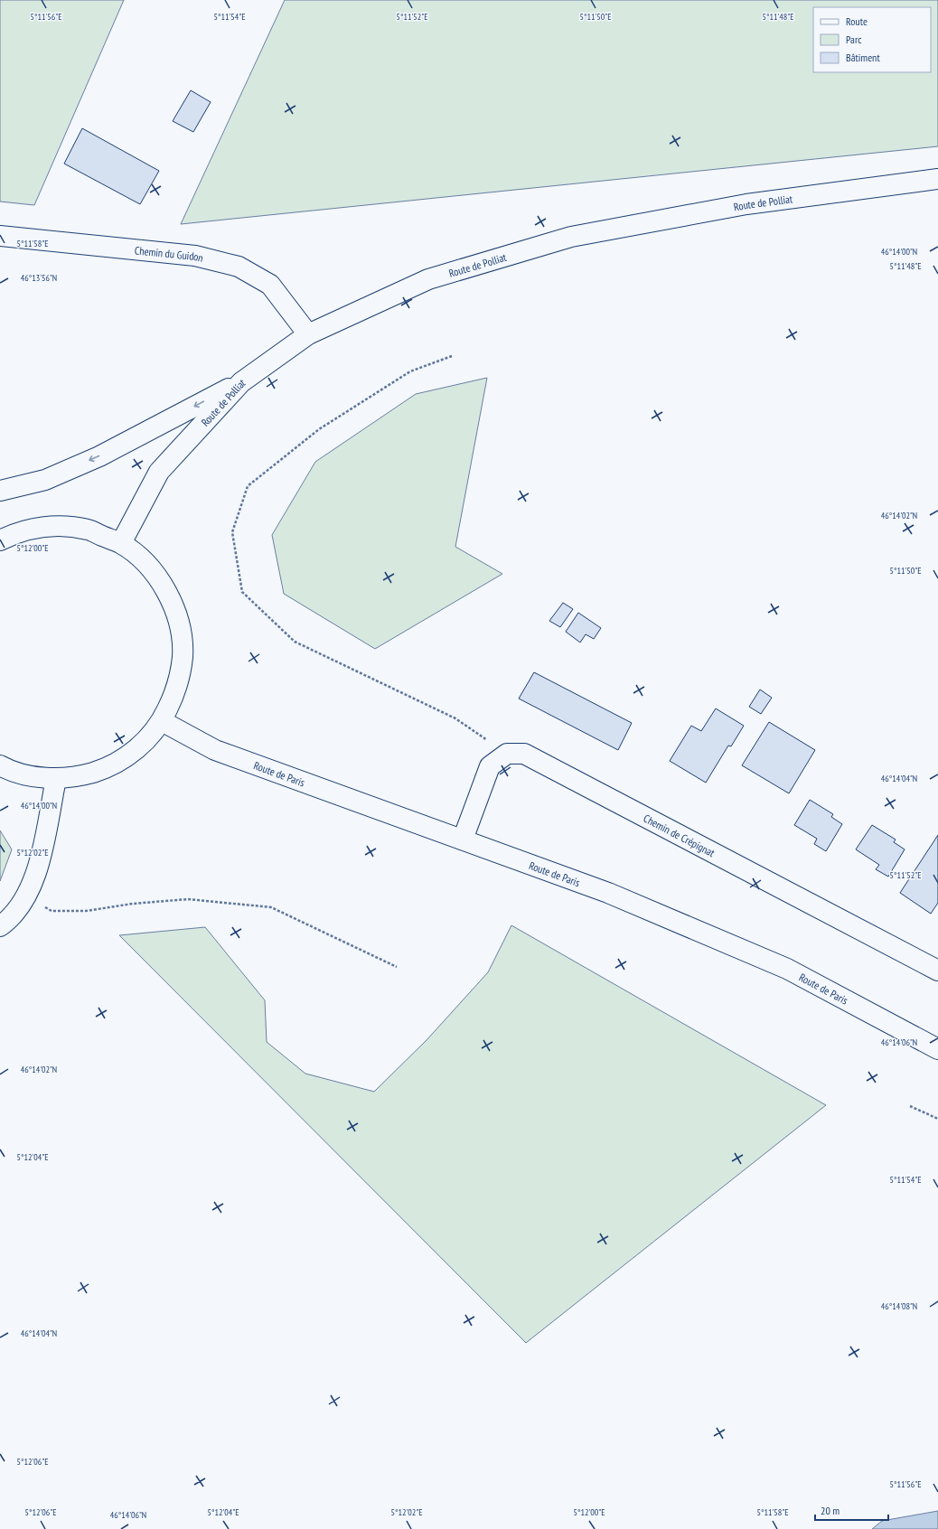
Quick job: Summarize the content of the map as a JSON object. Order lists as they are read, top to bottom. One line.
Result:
{"streets":{"main road":["Route de Polliat","Chemin du Guidon","Route de Paris","Chemin de Crépignat"]},"crossings":[["Route de Polliat","Chemin du Guidon"]],"legend":["Route","Parc","Bâtiment"],"scale_bar":"20 m","coordinates":["5°11'56\"E","5°11'54\"E","5°11'52\"E","5°11'50\"E","5°11'48\"E","5°11'58\"E","46°14'00\"N","46°13'56\"N","46°14'02\"N","5°12'00\"E","46°14'04\"N","5°12'02\"E","46°14'06\"N","5°12'04\"E","46°14'08\"N","5°12'06\"E"]}
